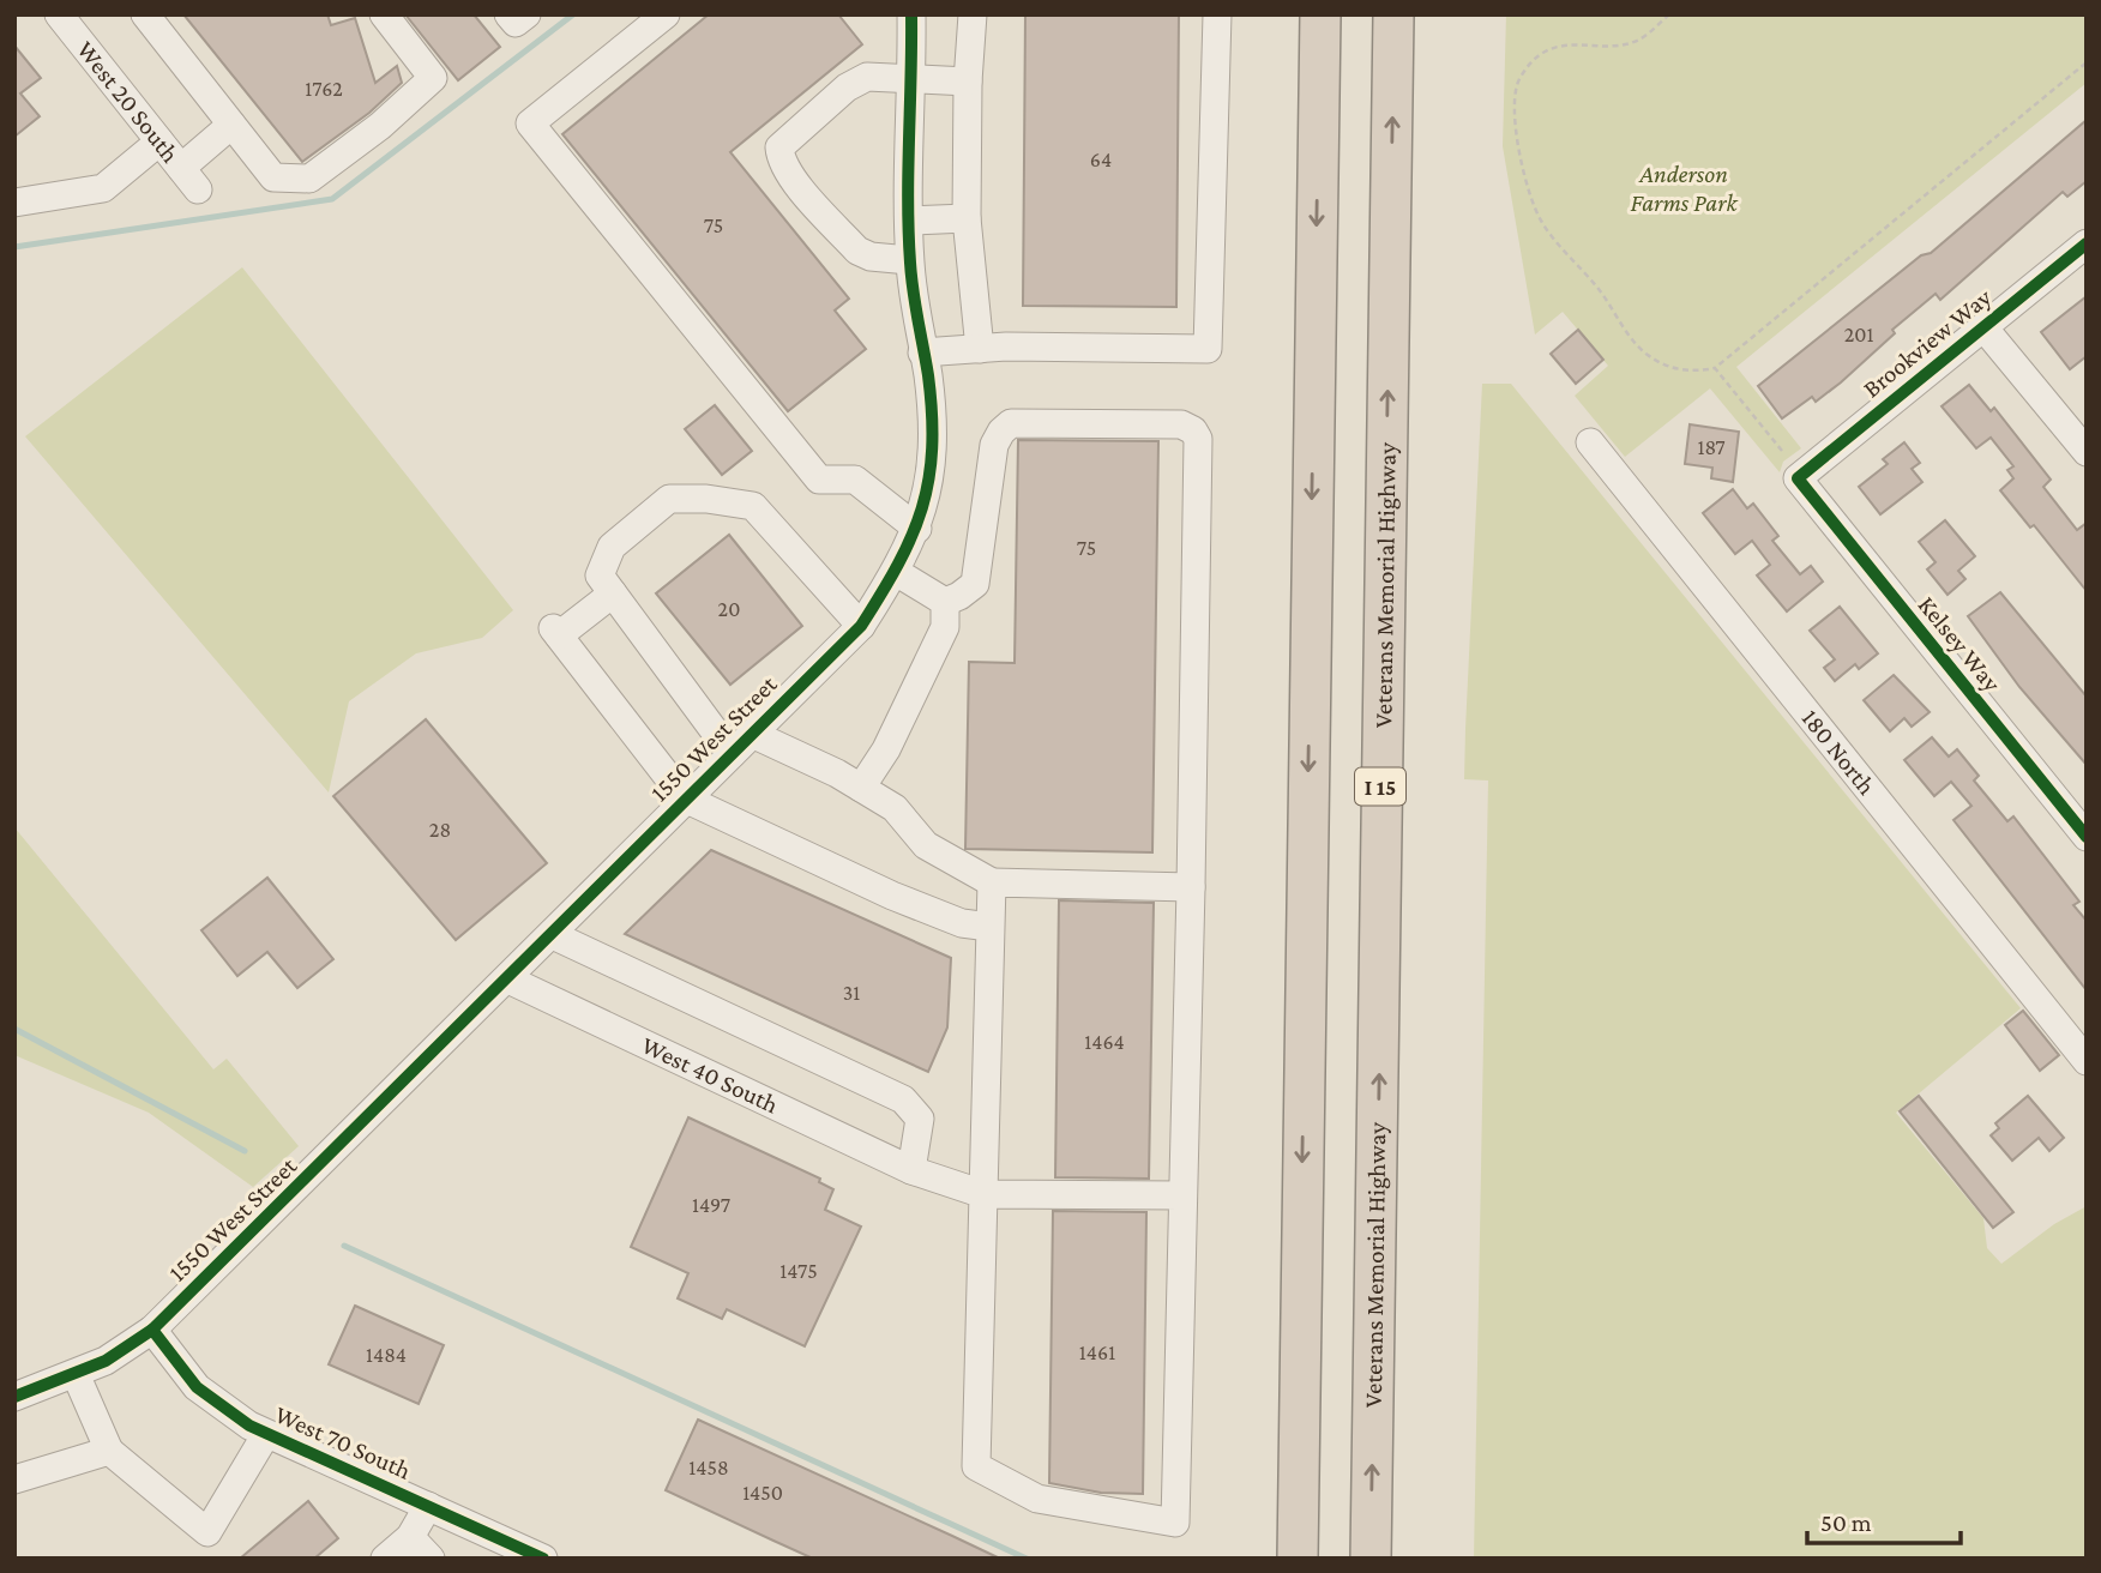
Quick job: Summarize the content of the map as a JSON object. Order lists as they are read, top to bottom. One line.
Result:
{"streets":{"highway":["Veterans Memorial Highway","I 15"],"street":["West 20 South","Brookview Way","Kelsey Way","1550 West Street","180 North","West 40 South","West 70 South"]},"crossings":[["Brookview Way","Kelsey Way"],["1550 West Street","West 40 South"],["1550 West Street","West 70 South"]],"parks":["Anderson Farms Park"],"house_numbers":["1762","64","75","201","187","75","20","28","31","1464","1497","1475","1461","1484","1458","1450"],"scale_bar":"50 m"}
